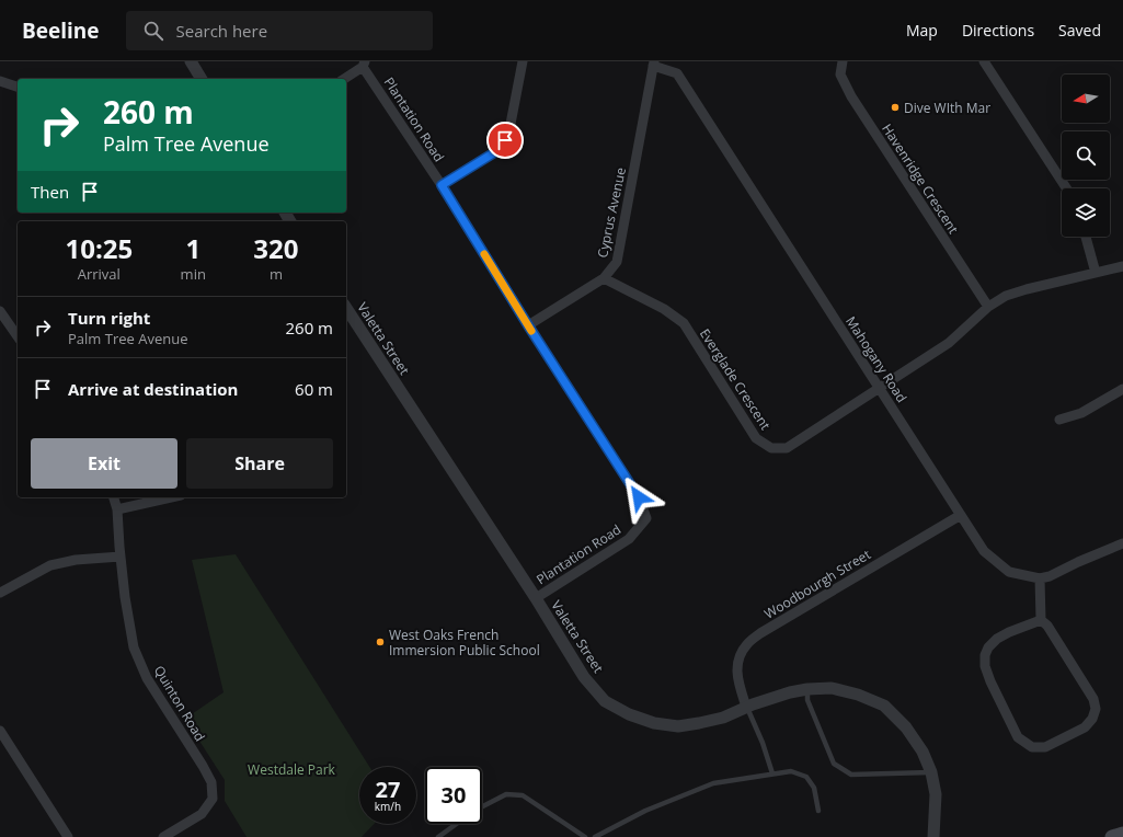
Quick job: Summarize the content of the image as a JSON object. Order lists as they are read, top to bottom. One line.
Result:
{"streets":{"street":["Plantation Road","Havenridge Crescent","Cyprus Avenue","Valetta Street","Mahogany Road","Everglade Crescent","Woodbourgh Street","Quinton Road"]},"crossings":[["Plantation Road","Cyprus Avenue"],["Plantation Road","Valetta Street"],["Havenridge Crescent","Everglade Crescent"],["Cyprus Avenue","Mahogany Road"],["Cyprus Avenue","Everglade Crescent"],["Valetta Street","Woodbourgh Street"],["Mahogany Road","Everglade Crescent"],["Mahogany Road","Woodbourgh Street"]],"parks":["Westdale Park"],"places":["Dive WIth Mar","West Oaks French Immersion Public School"],"north":"left","page":{"header":"Beeline","search":"Search here","nav":["Map","Directions","Saved"],"turn":["260 m","Palm Tree Avenue"],"then":"Then","eta":["10:25","Arrival","1","min","320","m"],"list":[{"name":"Turn right","note":"Palm Tree Avenue","value":"260 m"},{"name":"Arrive at destination","value":"60 m"}],"buttons":["Exit","Share"],"speed":"27 km/h","limit":"30"}}
